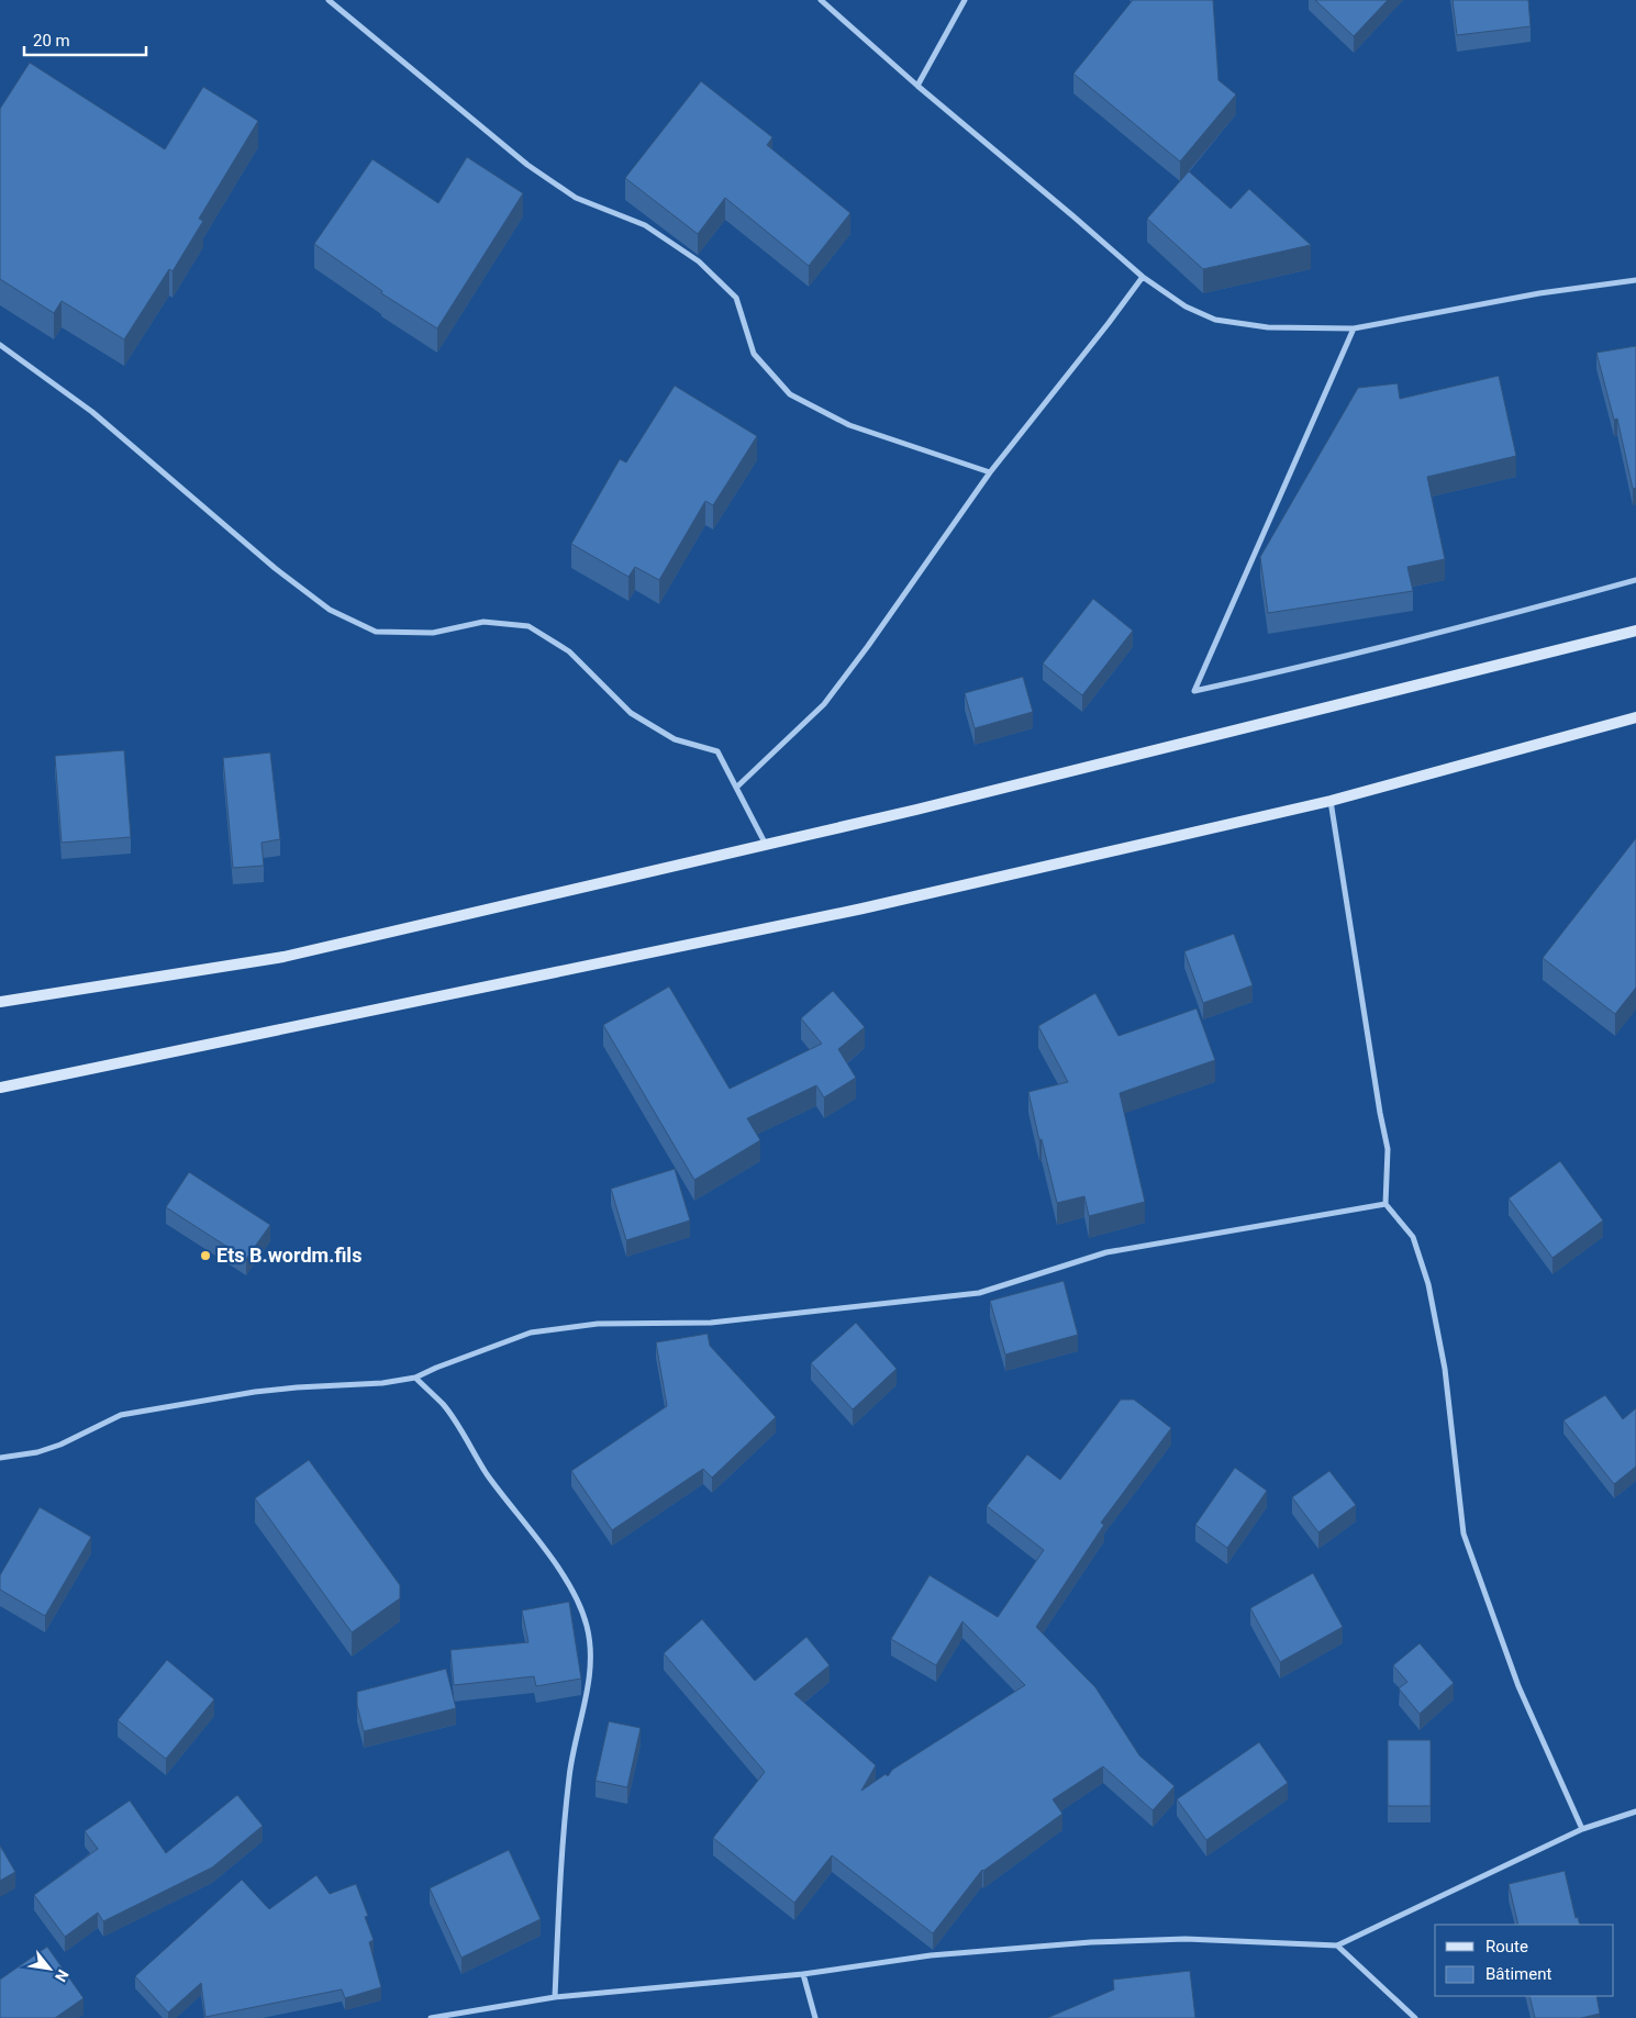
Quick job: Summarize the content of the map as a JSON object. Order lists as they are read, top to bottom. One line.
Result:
{"places":["Ets B.wordm.fils"],"legend":["Route","Bâtiment"],"scale_bar":"20 m","north":"bottom right"}
